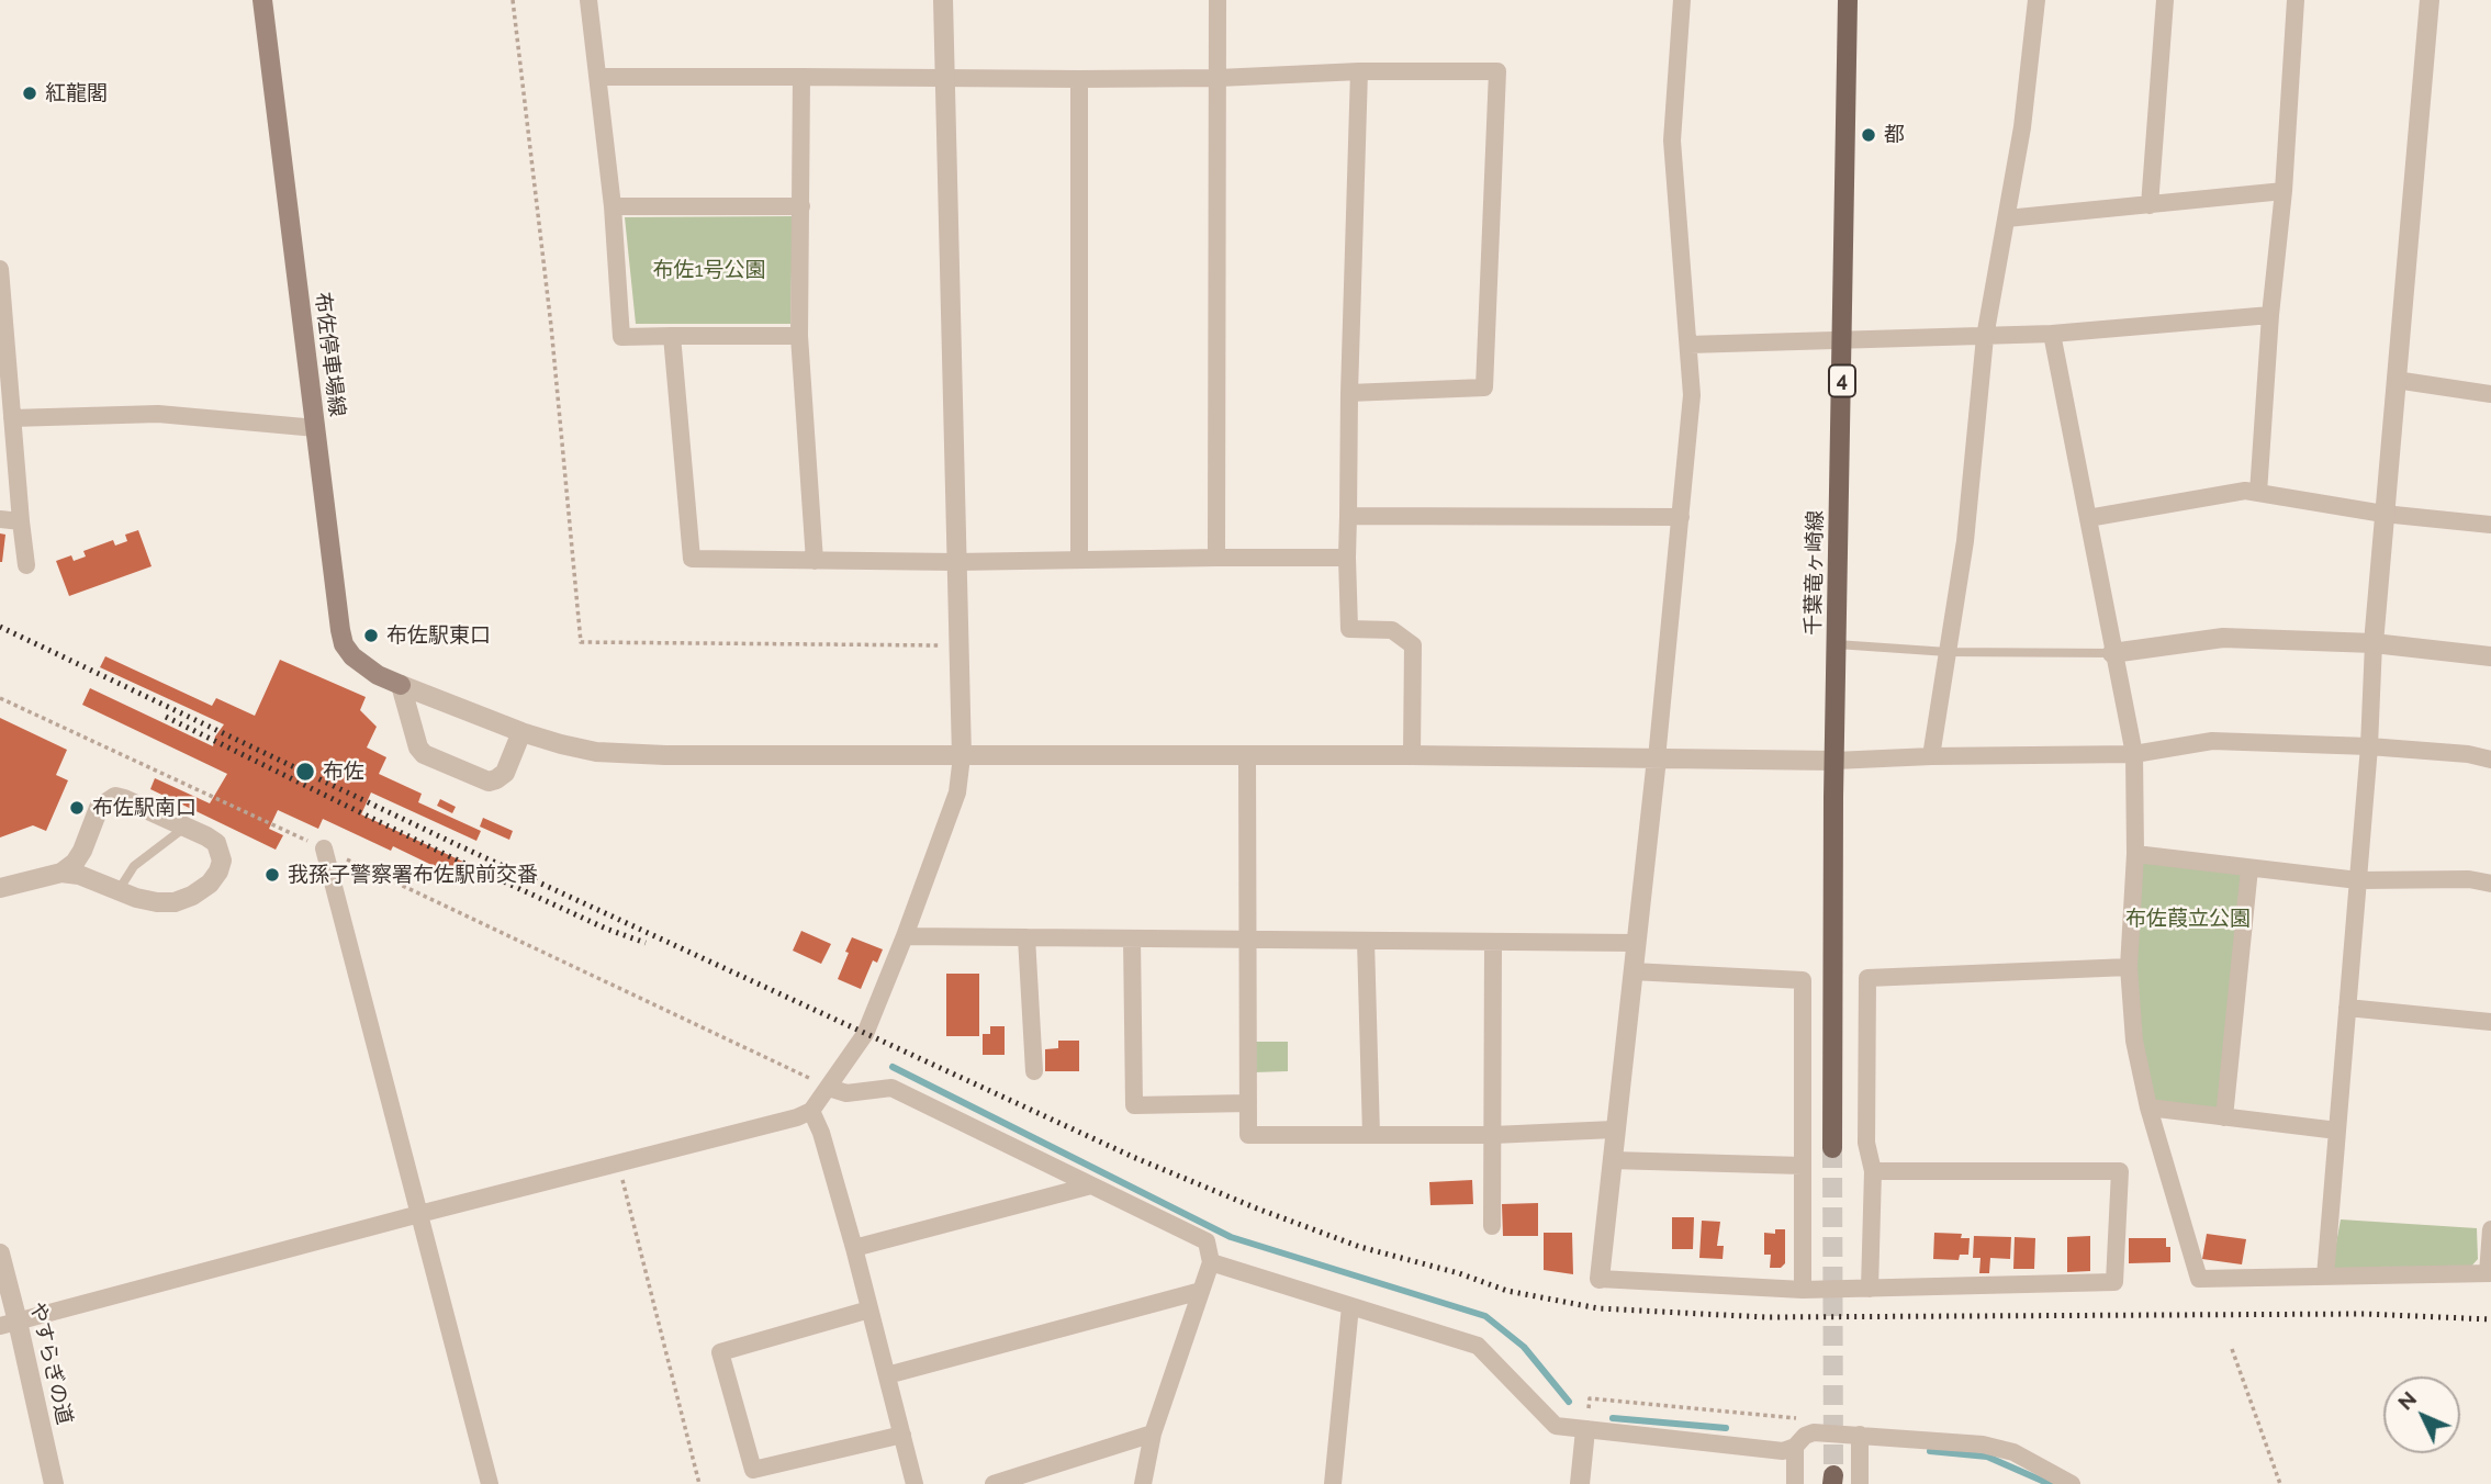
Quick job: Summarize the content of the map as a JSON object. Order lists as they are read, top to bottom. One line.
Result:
{"streets":{"main road":["布佐停車場線","4","千葉竜ヶ崎線"],"street":["やすらぎの道"]},"parks":["布佐1号公園","布佐葭立公園"],"places":["紅龍閣","都","布佐駅東口","布佐","布佐駅南口","我孫子警察署布佐駅前交番"],"north":"top left"}
